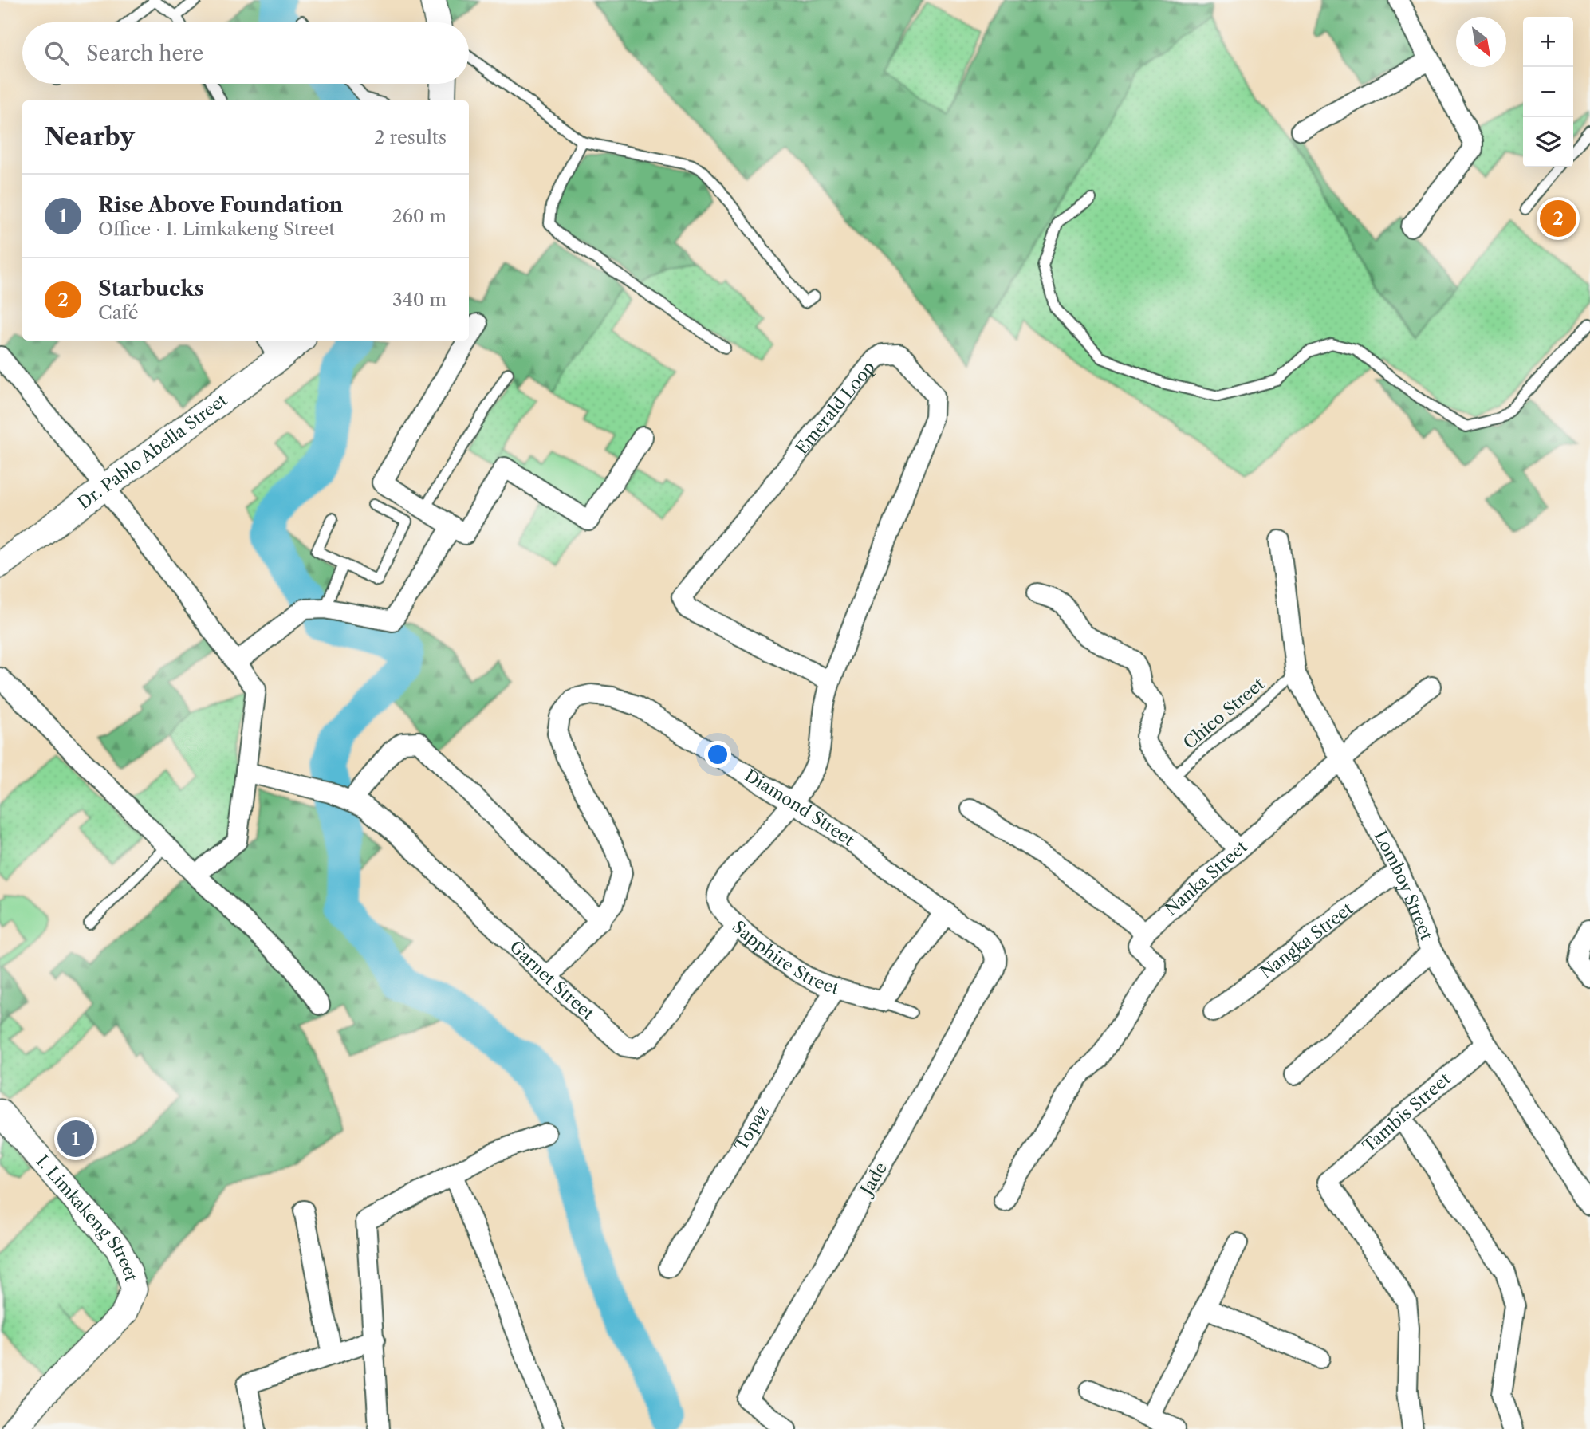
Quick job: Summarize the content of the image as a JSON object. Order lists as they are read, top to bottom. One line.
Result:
{"streets":{"street":["Emerald Loop","Dr. Pablo Abella Street","Diamond Street","Nanka Street","Lomboy Street","Nangka Street","Sapphire Street","Garnet Street","Tambis Street","Topaz","Jade","I. Limkakeng Street"],"lane":["Chico Street"]},"crossings":[["Emerald Loop","Diamond Street"],["Emerald Loop","Sapphire Street"],["Chico Street","Lomboy Street"],["Diamond Street","Sapphire Street"],["Diamond Street","Garnet Street"],["Diamond Street","Jade"],["Nanka Street","Lomboy Street"],["Lomboy Street","Nangka Street"],["Lomboy Street","Tambis Street"],["Sapphire Street","Garnet Street"],["Sapphire Street","Topaz"]],"north":"bottom right","page":{"map_buttons":["+","−"],"search":"Search here","heading":["Nearby","2 results"],"list":[{"mark":"1","name":"Rise Above Foundation","note":"Office · I. Limkakeng Street","value":"260 m"},{"mark":"2","name":"Starbucks","note":"Café","value":"340 m"}],"pins":["2","1"]}}
